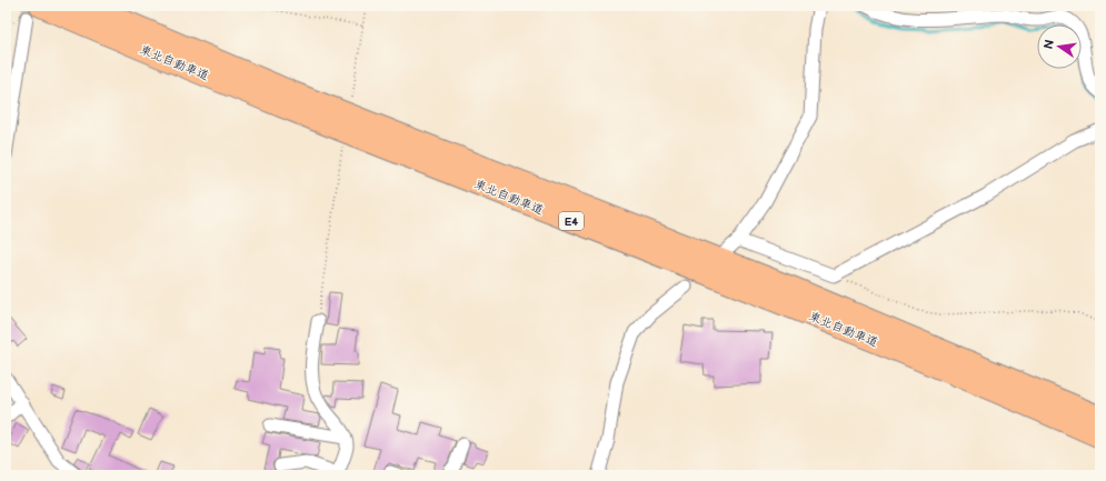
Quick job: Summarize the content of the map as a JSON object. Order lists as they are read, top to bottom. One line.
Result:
{"streets":{"highway":["東北自動車道","E4"]},"north":"left"}
